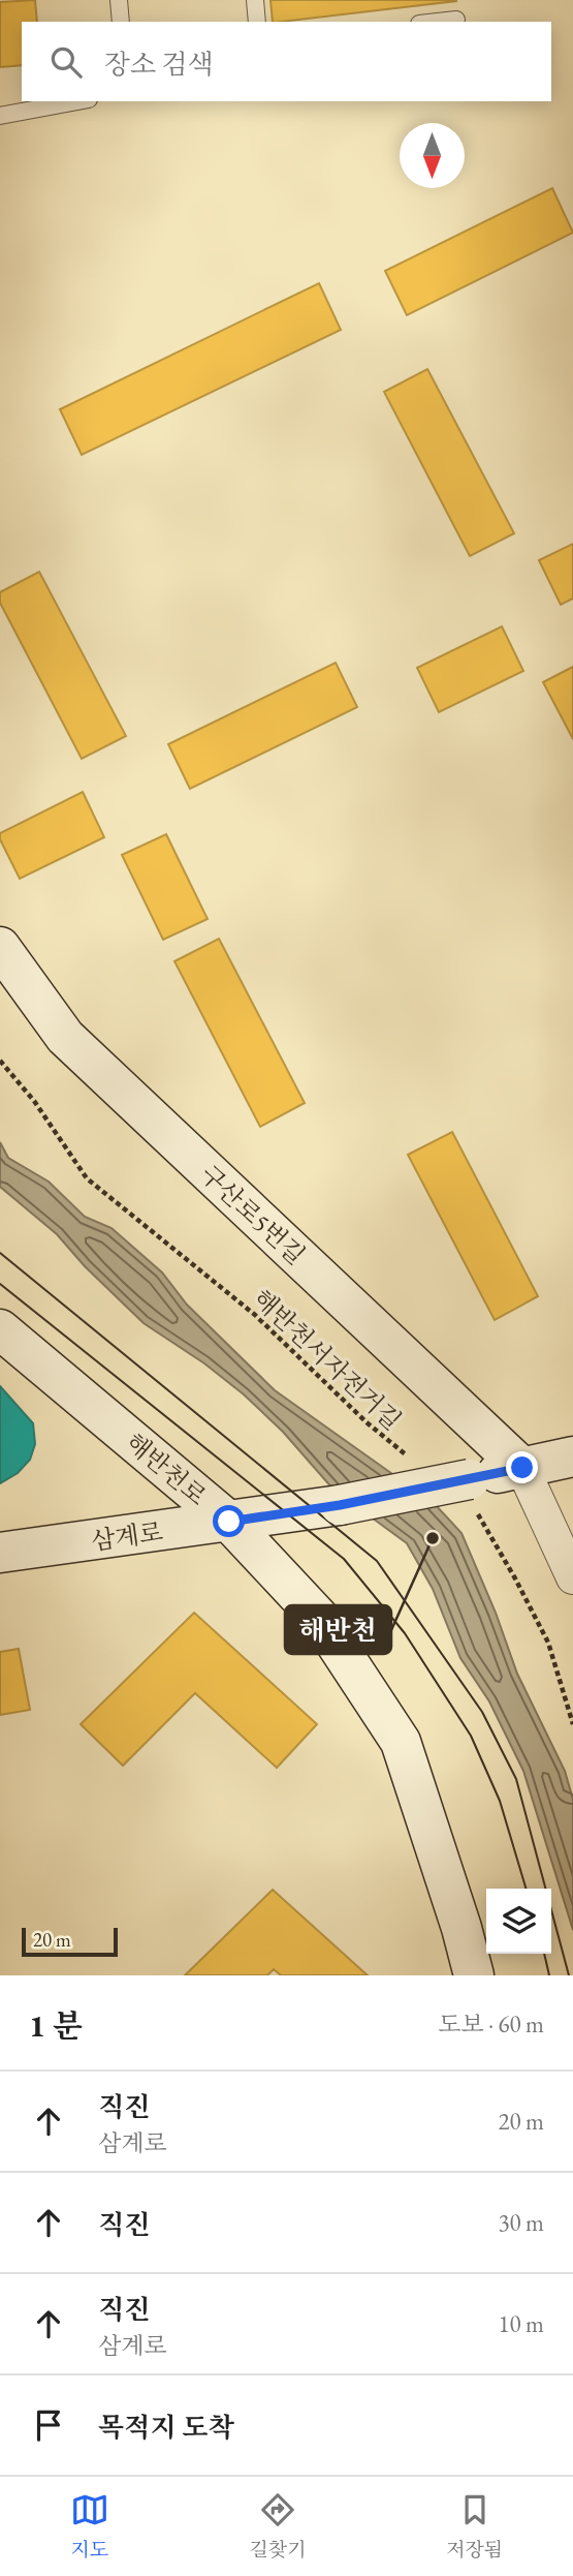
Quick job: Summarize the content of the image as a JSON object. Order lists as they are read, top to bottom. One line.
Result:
{"streets":{"street":["구산로5번길","해반천로","삼계로"],"path":["해반천서자전거길"]},"crossings":[["해반천로","삼계로"]],"places":["해반천"],"scale_bar":"20 m","north":"bottom","page":{"search":"장소 검색","scale":"20 m","heading":["1 분","도보 · 60 m"],"list":[["직진","삼계로","20 m"],["직진","30 m"],["직진","삼계로","10 m"],"목적지 도착"],"nav":["지도","길찾기","저장됨"]}}
